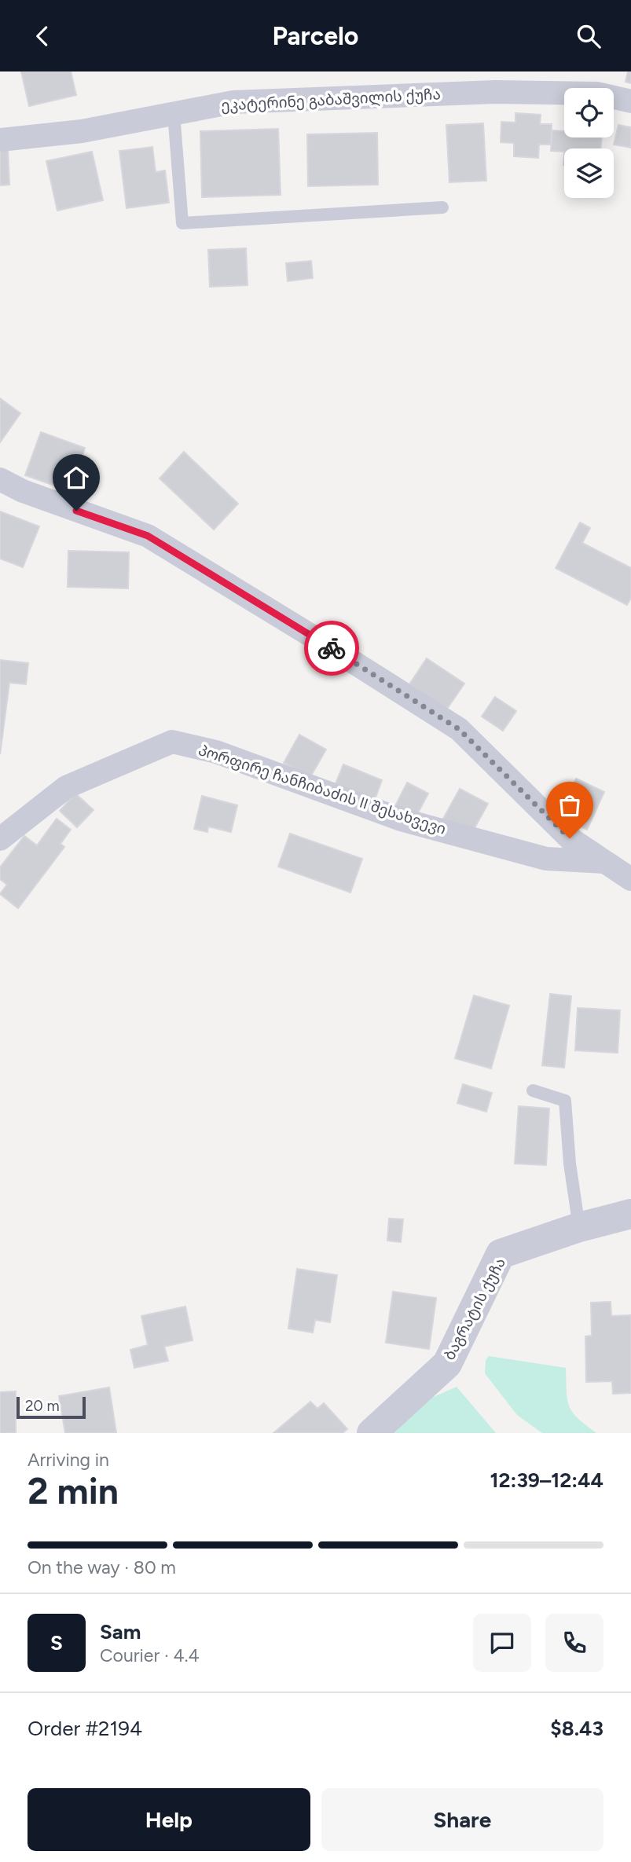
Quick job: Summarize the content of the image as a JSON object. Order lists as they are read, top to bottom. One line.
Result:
{"streets":{"street":["ეკატერინე გაბაშვილის ქუჩა","პორფირე ჩანჩიბაძის II შესახვევი","ბაგრატის ქუჩა"]},"scale_bar":"20 m","page":{"header":"Parcelo","scale":"20 m","heading":["2 min","Arriving in","12:39–12:44"],"panel":["Sam","Courier · 4.4","Order #2194","$8.43"],"bar":"On the way · 80 m","round":"S","buttons":["Help","Share"]}}
